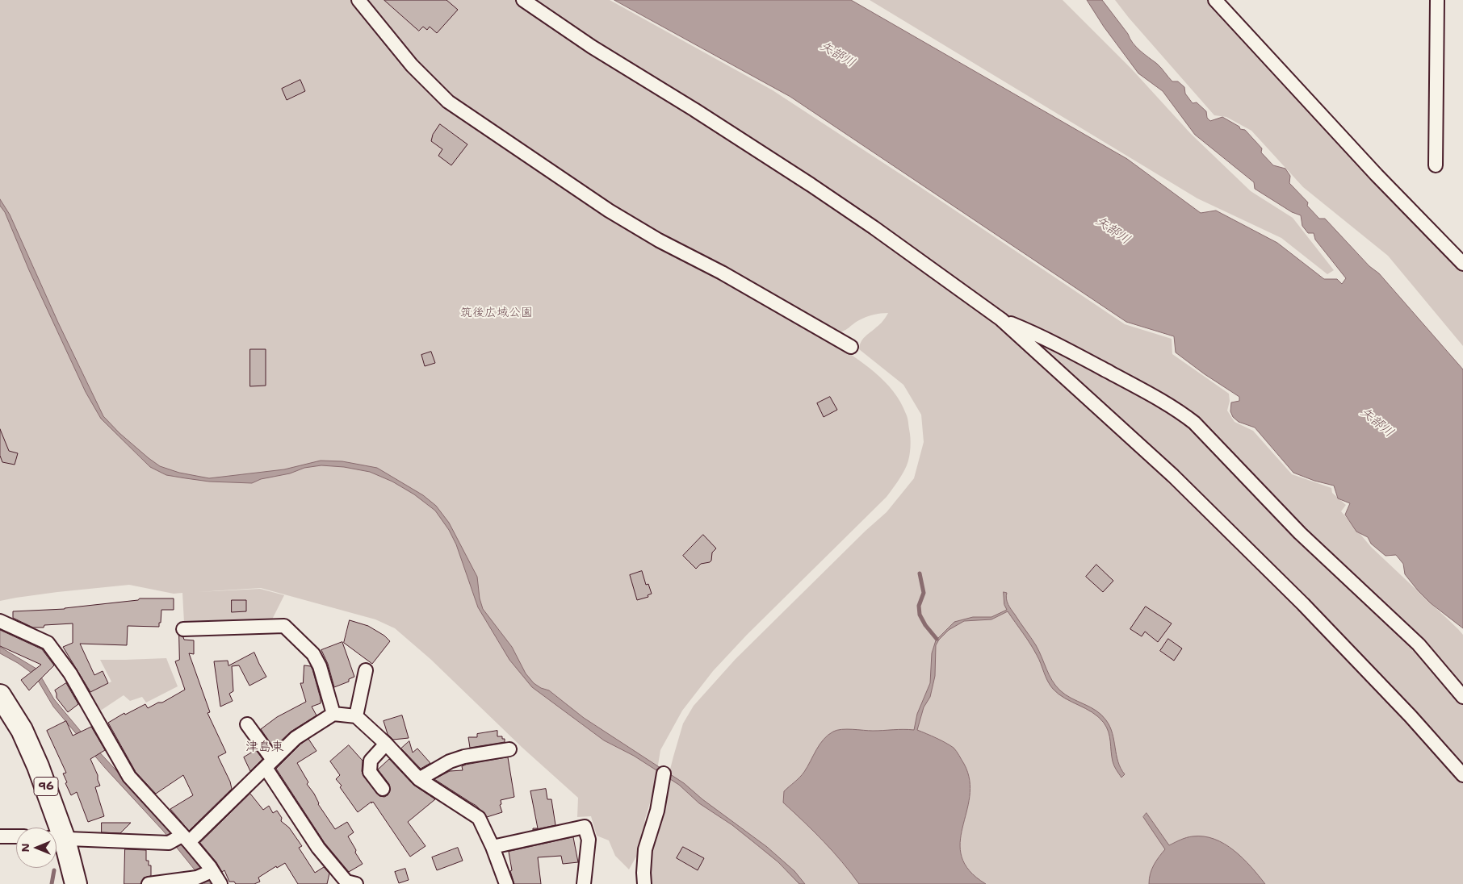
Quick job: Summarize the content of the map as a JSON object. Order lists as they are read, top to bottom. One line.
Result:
{"streets":{"main road":["96"]},"districts":["津島東"],"water":["矢部川"],"parks":["筑後広域公園"],"north":"left"}
